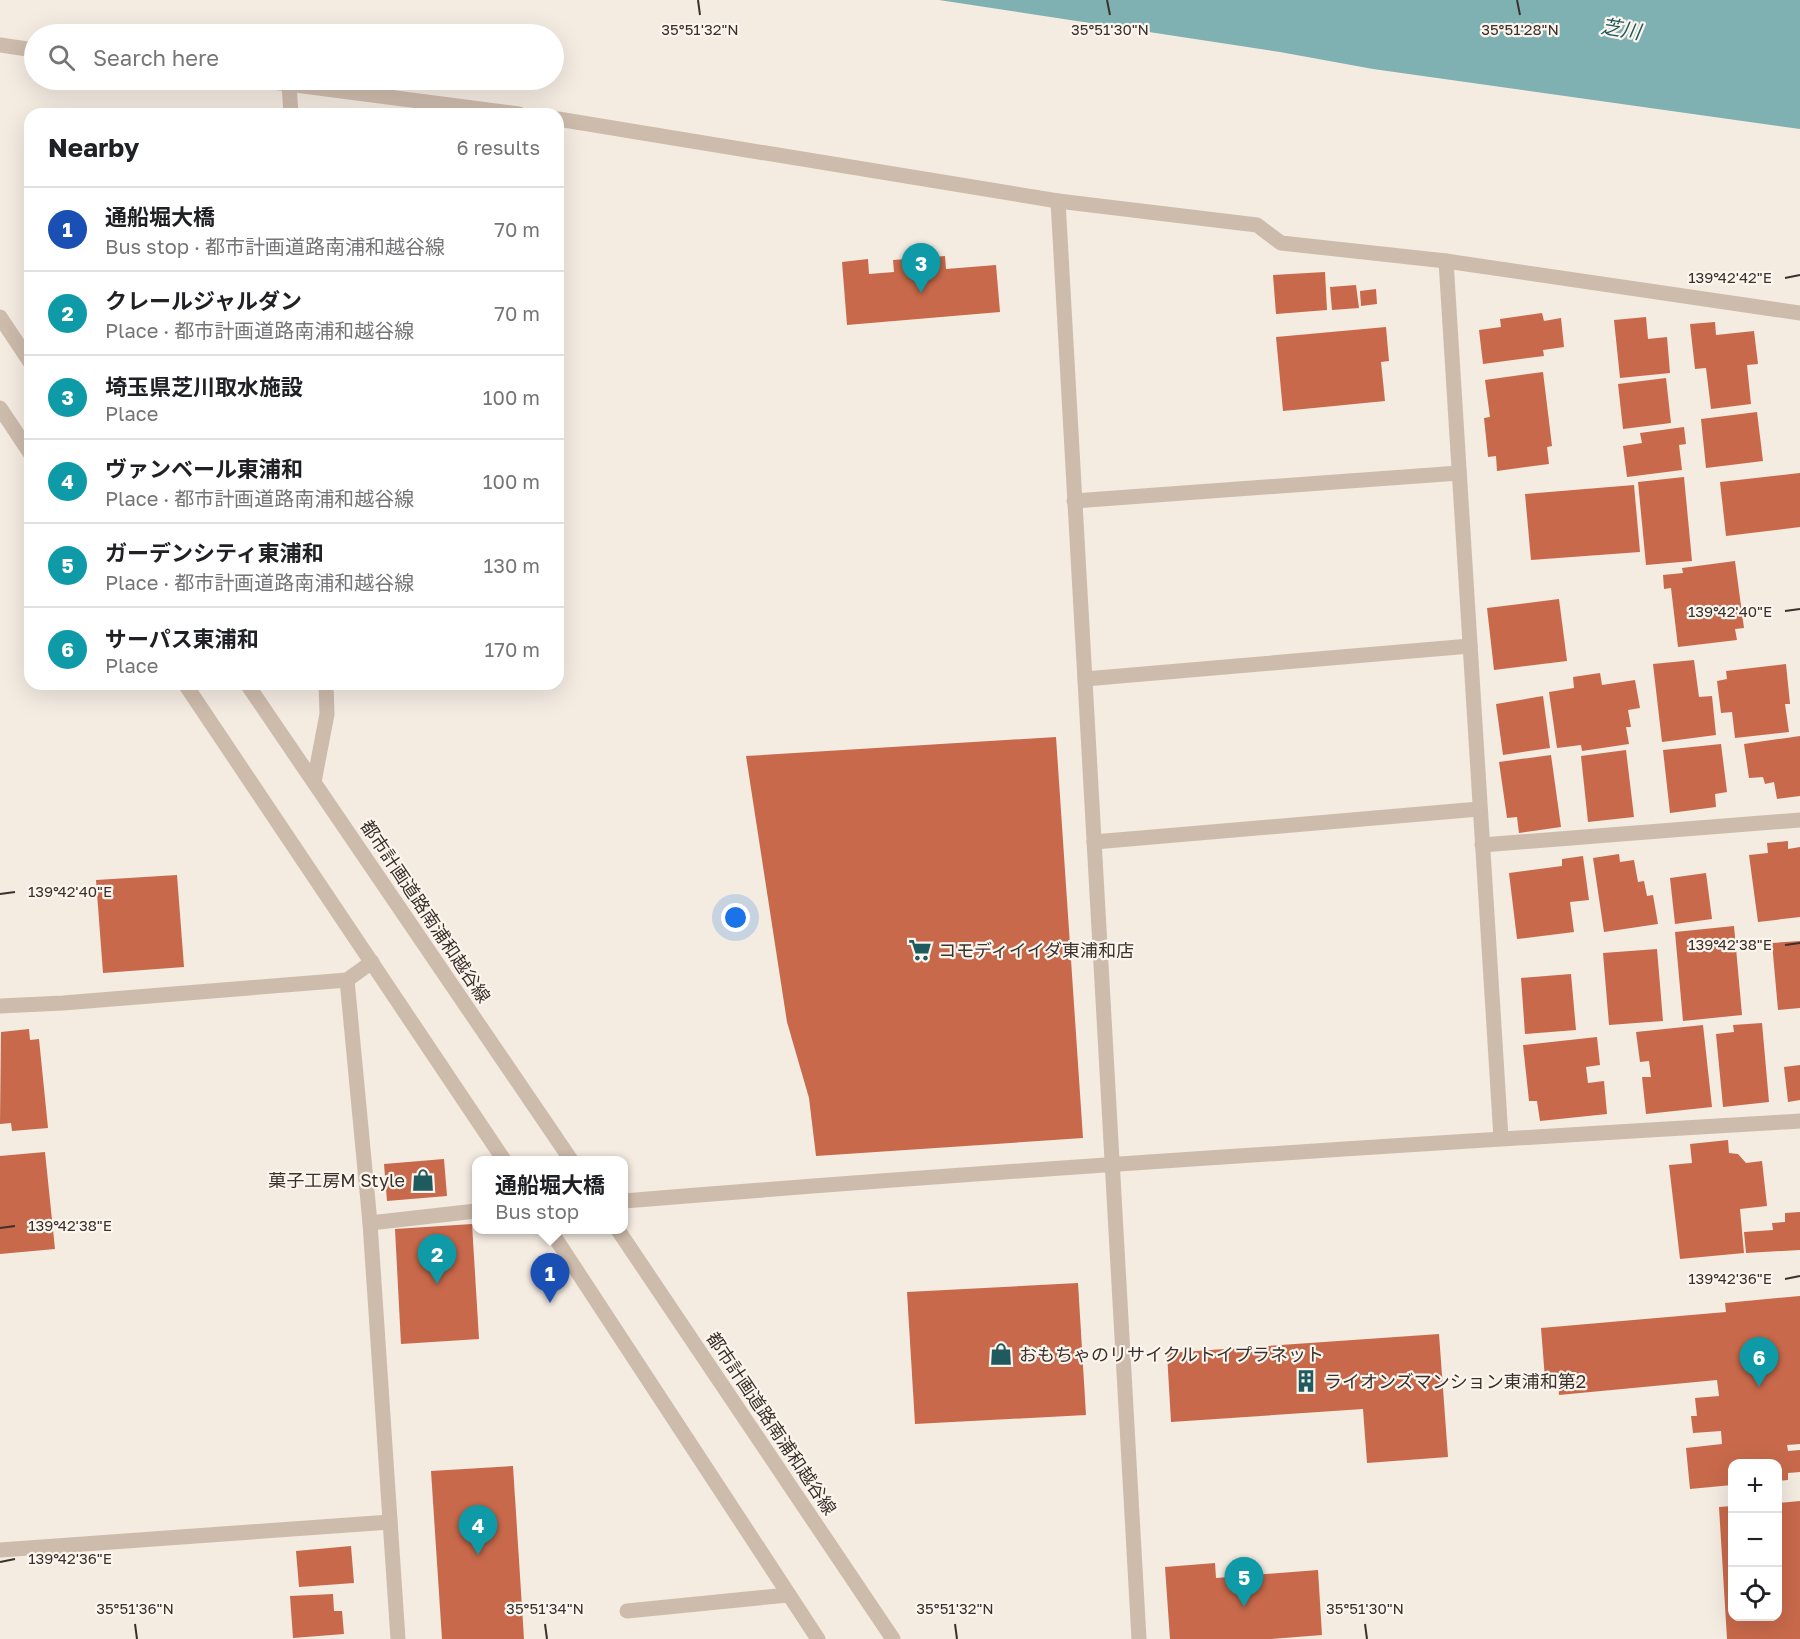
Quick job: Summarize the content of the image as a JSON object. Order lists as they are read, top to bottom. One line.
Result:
{"streets":{"street":["都市計画道路南浦和越谷線"]},"water":["芝川"],"places":{"supermarket":["コモディイイダ東浦和店"],"shop":["菓子工房M Style","おもちゃのリサイクルトイプラネット"],"building":["ライオンズマンション東浦和第2"]},"page":{"search":"Search here","heading":["Nearby","6 results"],"list":[{"mark":"1","name":"通船堀大橋","note":"Bus stop · 都市計画道路南浦和越谷線","value":"70 m"},{"mark":"2","name":"クレールジャルダン","note":"Place · 都市計画道路南浦和越谷線","value":"70 m"},{"mark":"3","name":"埼玉県芝川取水施設","note":"Place","value":"100 m"},{"mark":"4","name":"ヴァンベール東浦和","note":"Place · 都市計画道路南浦和越谷線","value":"100 m"},{"mark":"5","name":"ガーデンシティ東浦和","note":"Place · 都市計画道路南浦和越谷線","value":"130 m"},{"mark":"6","name":"サーパス東浦和","note":"Place","value":"170 m"}],"pins":["3","2","1","6","4","5"],"popup":["通船堀大橋","Bus stop"],"map_buttons":["+","−"]},"coordinates":["35°51'32\"N","35°51'30\"N","35°51'28\"N","139°42'42\"E","139°42'40\"E","139°42'38\"E","139°42'36\"E","35°51'36\"N","35°51'34\"N"]}
